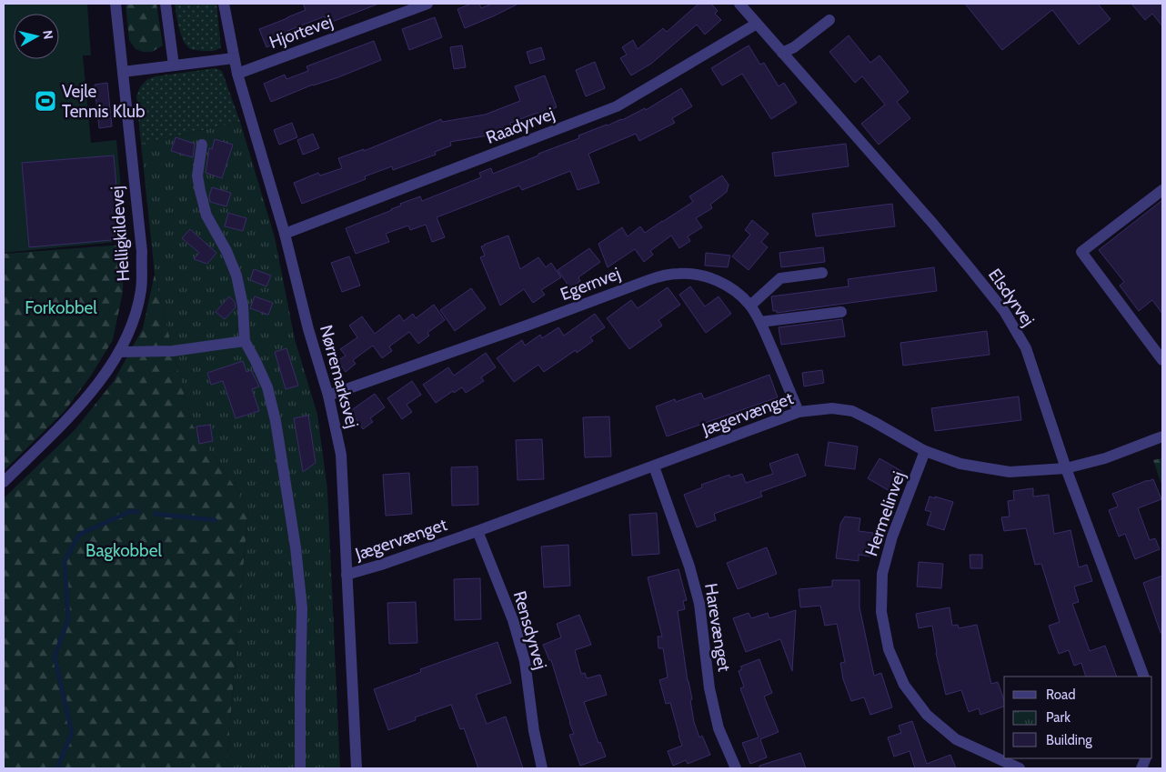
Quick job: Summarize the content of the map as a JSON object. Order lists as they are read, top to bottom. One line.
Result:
{"streets":{"street":["Hjortevej","Raadyrvej","Helligkildevej","Egernvej","Elsdyrvej","Nørremarksvej","Jægervænget","Hermelinvej","Harevænget","Rensdyrvej"]},"crossings":[["Hjortevej","Nørremarksvej"],["Raadyrvej","Elsdyrvej"],["Raadyrvej","Nørremarksvej"],["Egernvej","Nørremarksvej"],["Egernvej","Jægervænget"],["Elsdyrvej","Jægervænget"],["Nørremarksvej","Jægervænget"],["Jægervænget","Hermelinvej"],["Jægervænget","Harevænget"],["Jægervænget","Rensdyrvej"]],"parks":["Forkobbel","Bagkobbel"],"places":{"sports":["Vejle Tennis Klub"]},"legend":["Road","Park","Building"],"north":"right"}
